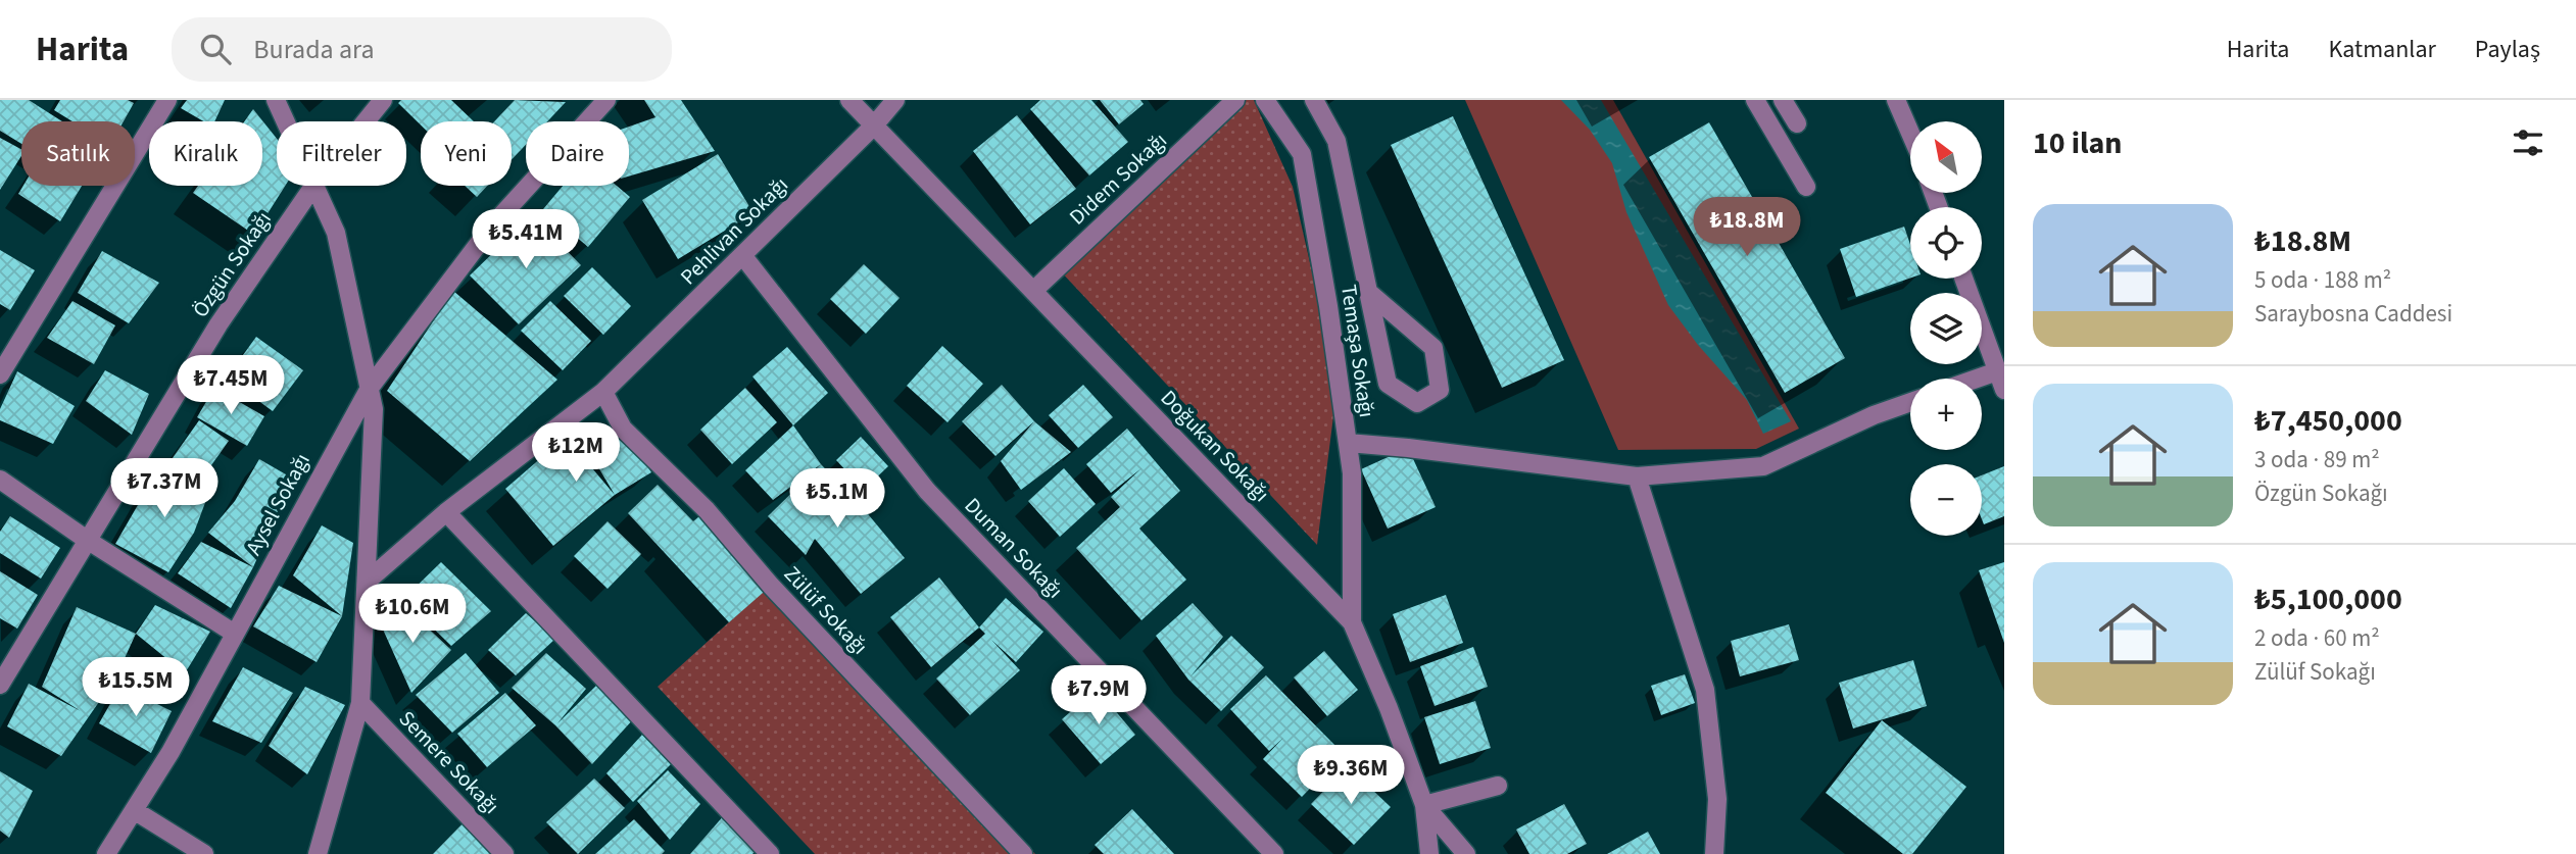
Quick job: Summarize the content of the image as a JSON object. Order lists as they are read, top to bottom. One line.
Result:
{"streets":{"street":["Didem Sokağı","Pehlivan Sokağı","Özgün Sokağı","Temaşa Sokağı","Doğukan Sokağı","Aysel Sokağı","Duman Sokağı","Zülüf Sokağı","Semere Sokağı"]},"crossings":[["Didem Sokağı","Doğukan Sokağı"],["Pehlivan Sokağı","Doğukan Sokağı"],["Pehlivan Sokağı","Duman Sokağı"],["Pehlivan Sokağı","Zülüf Sokağı"],["Temaşa Sokağı","Doğukan Sokağı"]],"north":"top left","page":{"header":"Harita","search":"Burada ara","nav":["Harita","Katmanlar","Paylaş"],"heading":"10 ilan","map_buttons":["+","−"],"chip":["Satılık","Kiralık","Filtreler","Yeni","Daire"],"list":[{"name":"₺18.8M","note":"5 oda · 188 m² · Saraybosna Caddesi"},{"name":"₺7,450,000","note":"3 oda · 89 m² · Özgün Sokağı"},{"name":"₺5,100,000","note":"2 oda · 60 m² · Zülüf Sokağı"}],"price":["₺18.8M","₺5.41M","₺7.45M","₺12M","₺7.37M","₺5.1M","₺10.6M","₺15.5M","₺7.9M","₺9.36M"]}}
